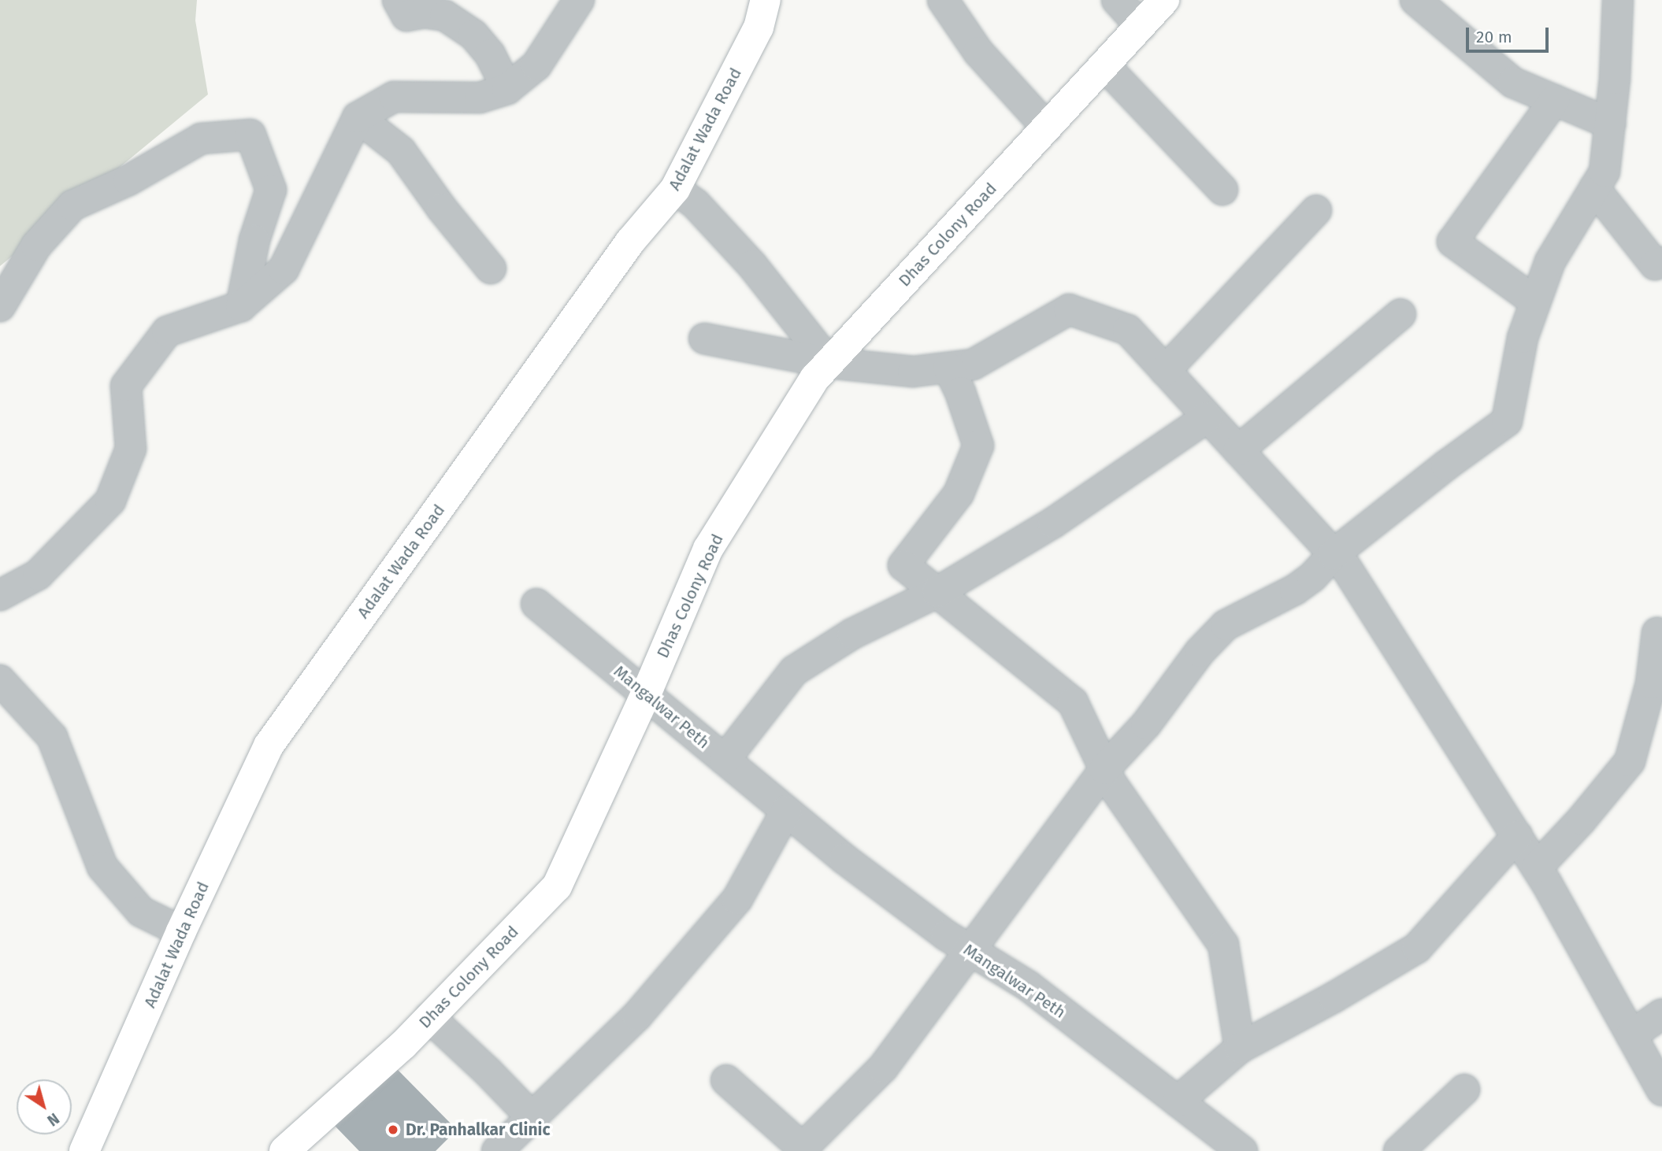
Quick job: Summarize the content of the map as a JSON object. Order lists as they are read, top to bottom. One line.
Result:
{"streets":{"street":["Adalat Wada Road","Dhas Colony Road","Mangalwar Peth"]},"crossings":[["Dhas Colony Road","Mangalwar Peth"]],"places":["Dr. Panhalkar Clinic"],"scale_bar":"20 m","north":"bottom right"}
